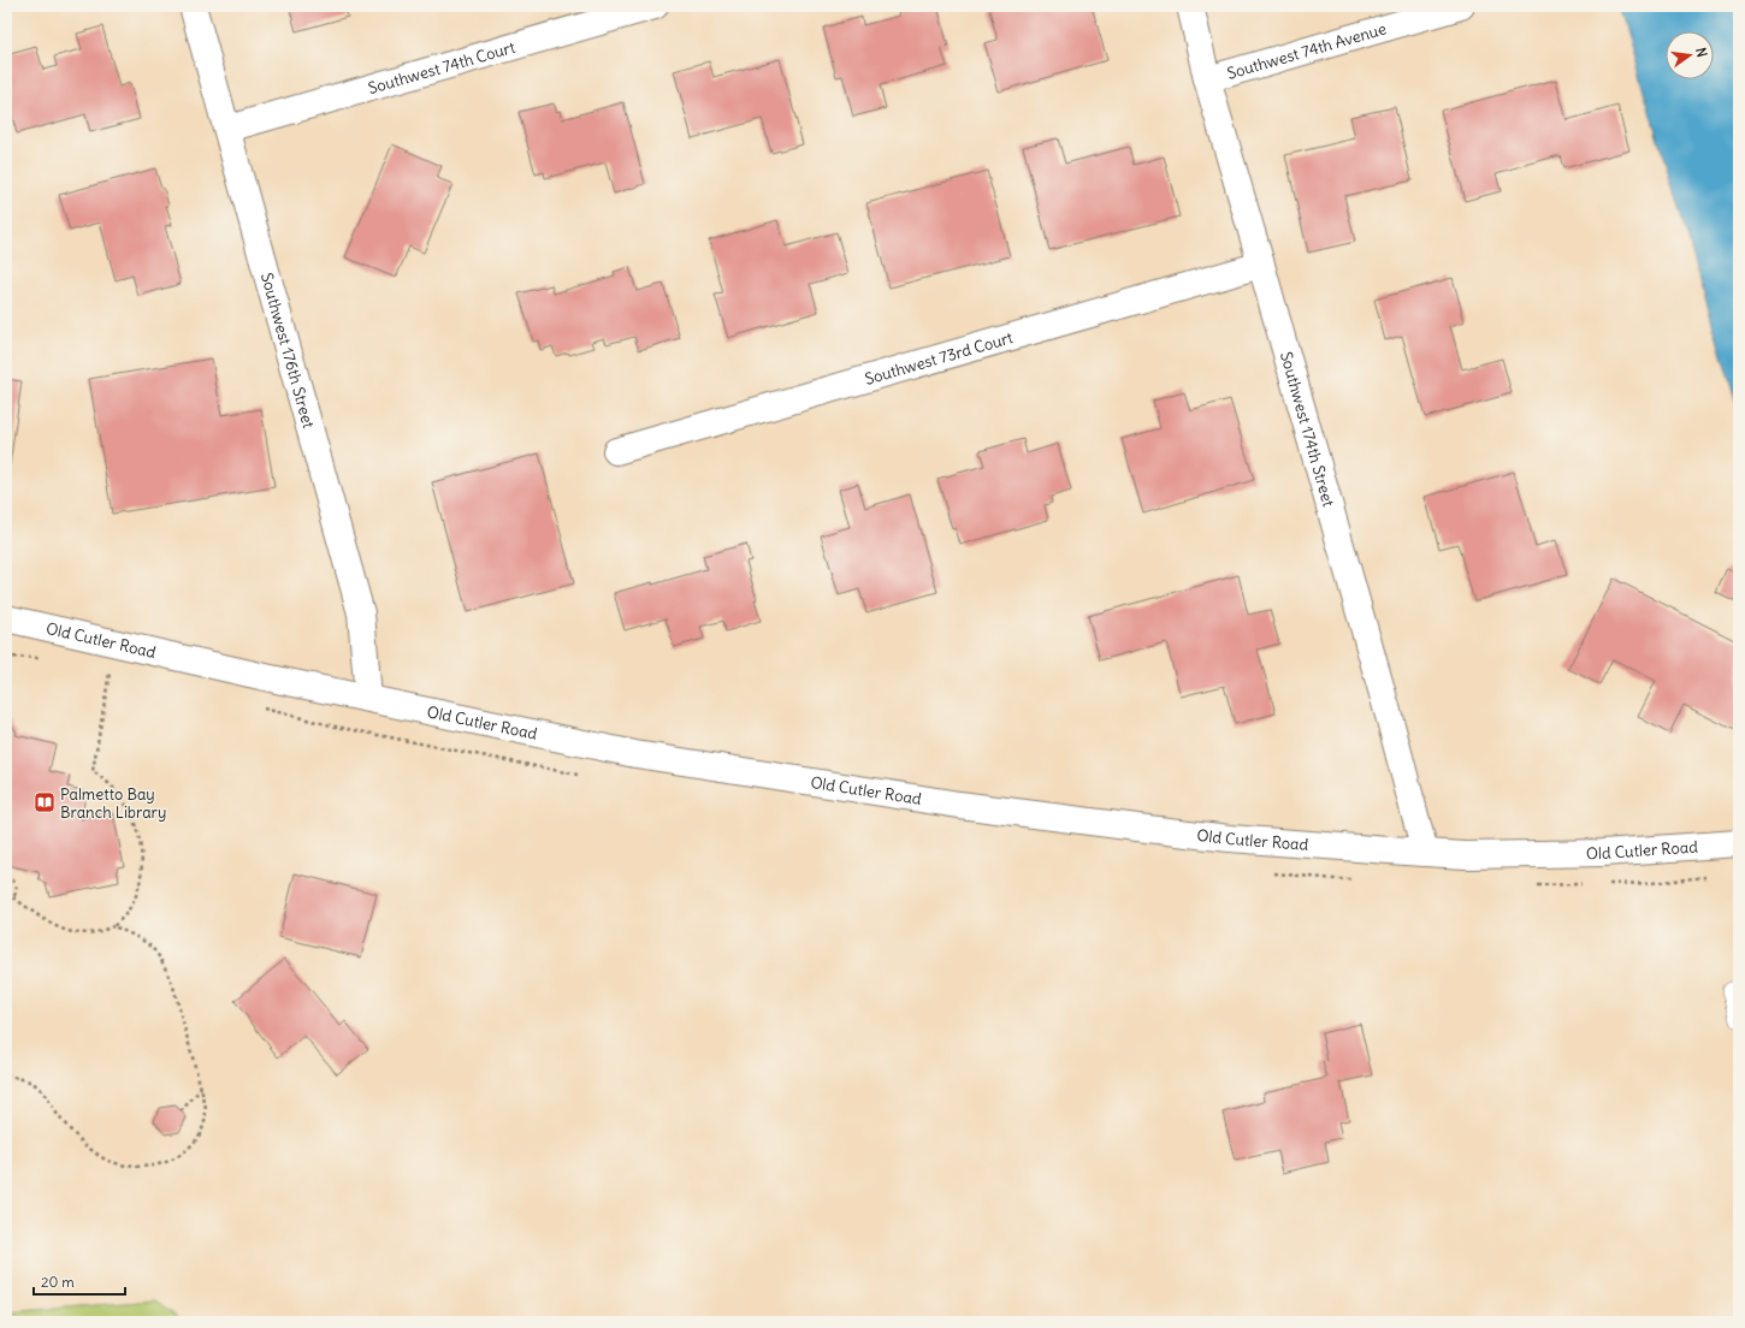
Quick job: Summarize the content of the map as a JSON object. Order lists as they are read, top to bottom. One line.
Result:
{"streets":{"street":["Southwest 74th Avenue","Southwest 74th Court","Southwest 176th Street","Southwest 73rd Court","Southwest 174th Street","Old Cutler Road"]},"crossings":[["Southwest 74th Avenue","Southwest 174th Street"],["Southwest 74th Court","Southwest 176th Street"],["Southwest 176th Street","Old Cutler Road"],["Southwest 73rd Court","Southwest 174th Street"],["Southwest 174th Street","Old Cutler Road"]],"places":{"library":["Palmetto Bay Branch Library"]},"scale_bar":"20 m","north":"right"}
